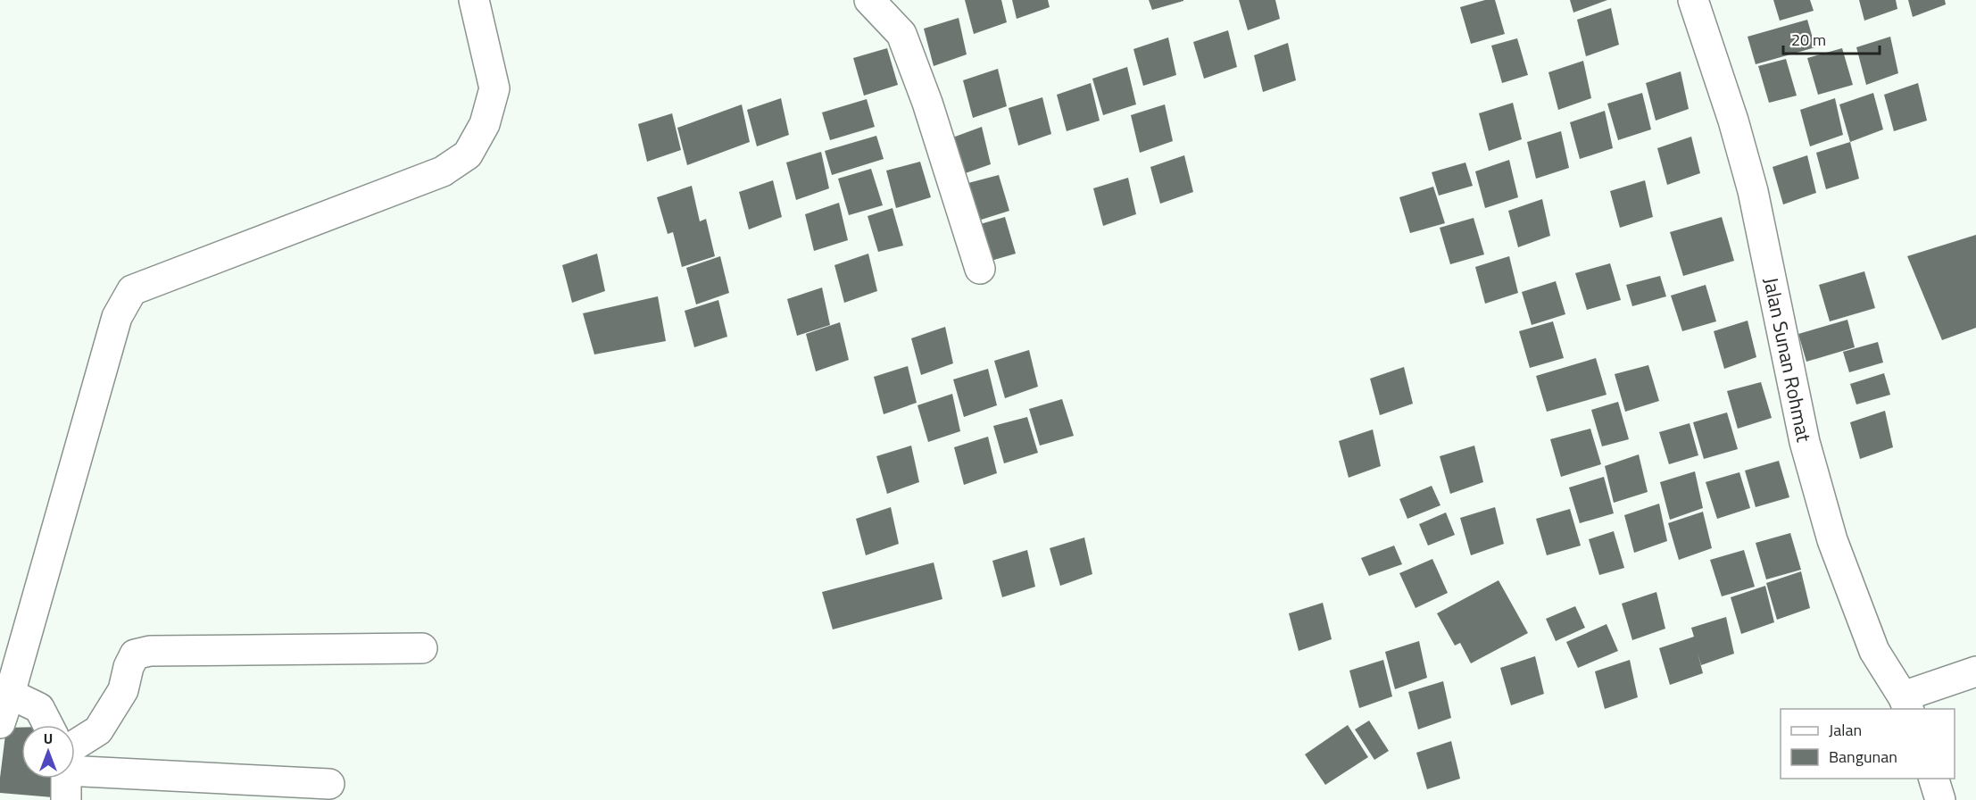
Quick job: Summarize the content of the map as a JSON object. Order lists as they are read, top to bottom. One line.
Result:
{"streets":{"street":["Jalan Sunan Rohmat"]},"legend":["Jalan","Bangunan"],"scale_bar":"20 m","north":"top"}
